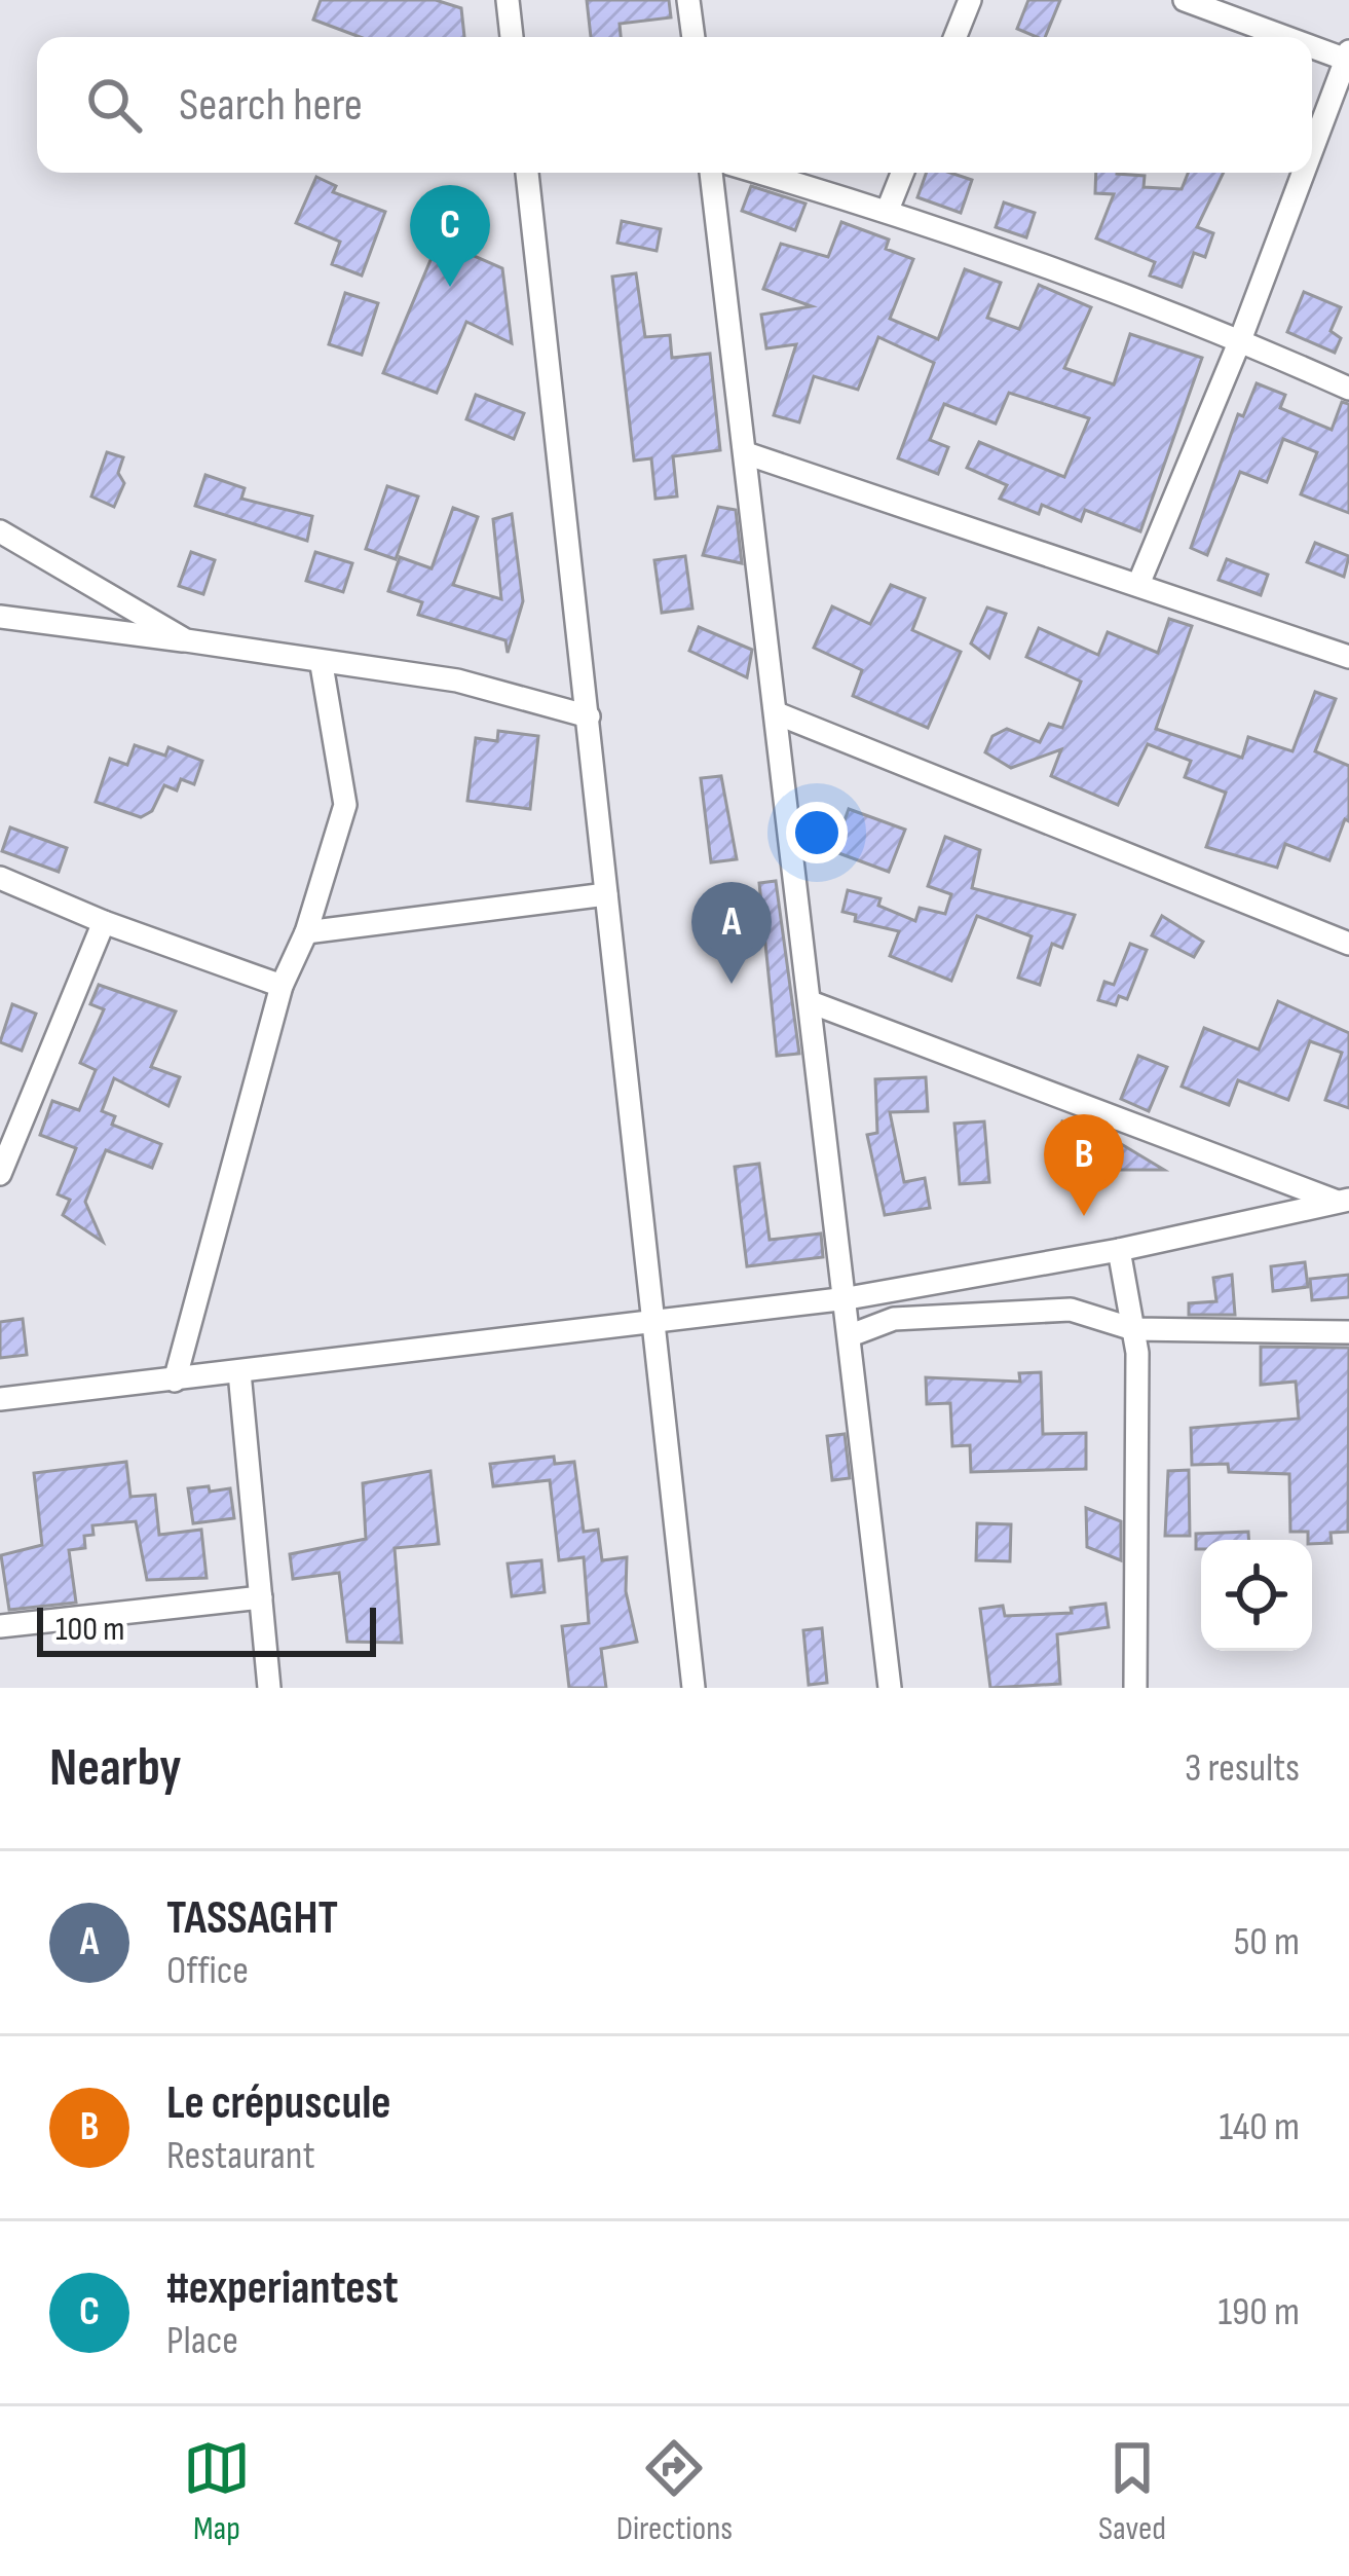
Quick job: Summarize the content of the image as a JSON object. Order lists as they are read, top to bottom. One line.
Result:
{"scale_bar":"100 m","page":{"search":"Search here","pins":["C","A","B"],"scale":"100 m","heading":["Nearby","3 results"],"list":[{"mark":"A","name":"TASSAGHT","note":"Office","value":"50 m"},{"mark":"B","name":"Le crépuscule","note":"Restaurant","value":"140 m"},{"mark":"C","name":"#experiantest","note":"Place","value":"190 m"}],"nav":["Map","Directions","Saved"]}}
